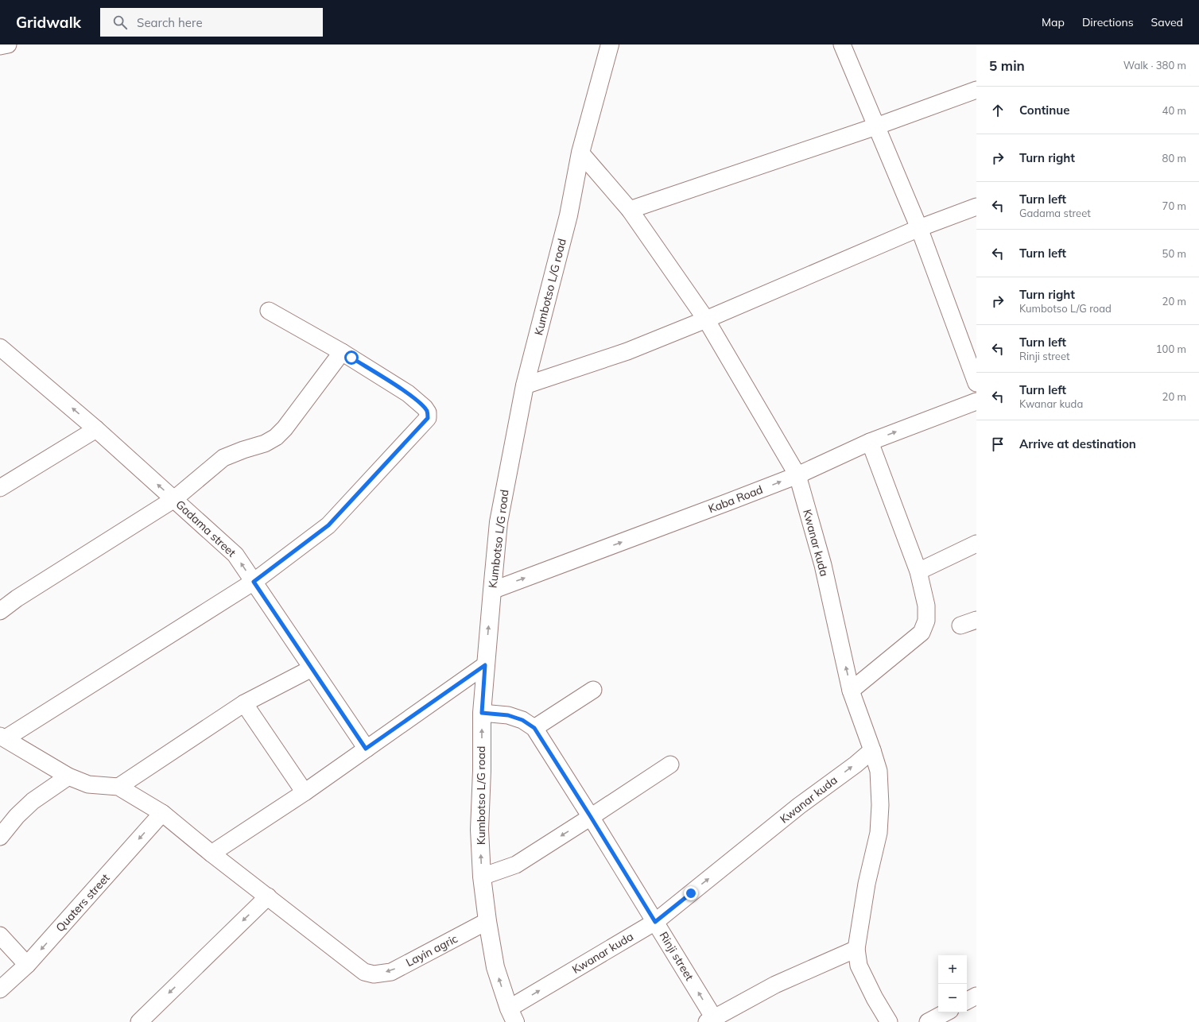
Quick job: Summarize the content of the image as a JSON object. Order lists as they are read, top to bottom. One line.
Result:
{"streets":{"main road":["Kumbotso L/G road"],"street":["Kaba Road","Gadama street","Kwanar kuda","Quaters street","Layin agric","Rinji street"]},"crossings":[["Kumbotso L/G road","Kaba Road"],["Kumbotso L/G road","Kwanar kuda"],["Kumbotso L/G road","Layin agric"],["Kumbotso L/G road","Rinji street"],["Kaba Road","Kwanar kuda"],["Kwanar kuda","Rinji street"]],"one_way":["Kaba Road","Gadama street","Kwanar kuda","Layin agric"],"page":{"header":"Gridwalk","search":"Search here","nav":["Map","Directions","Saved"],"heading":["5 min","Walk · 380 m"],"list":[["Continue","40 m"],["Turn right","80 m"],["Turn left","Gadama street","70 m"],["Turn left","50 m"],["Turn right","Kumbotso L/G road","20 m"],["Turn left","Rinji street","100 m"],["Turn left","Kwanar kuda","20 m"],"Arrive at destination"],"map_buttons":["+","−"]}}
